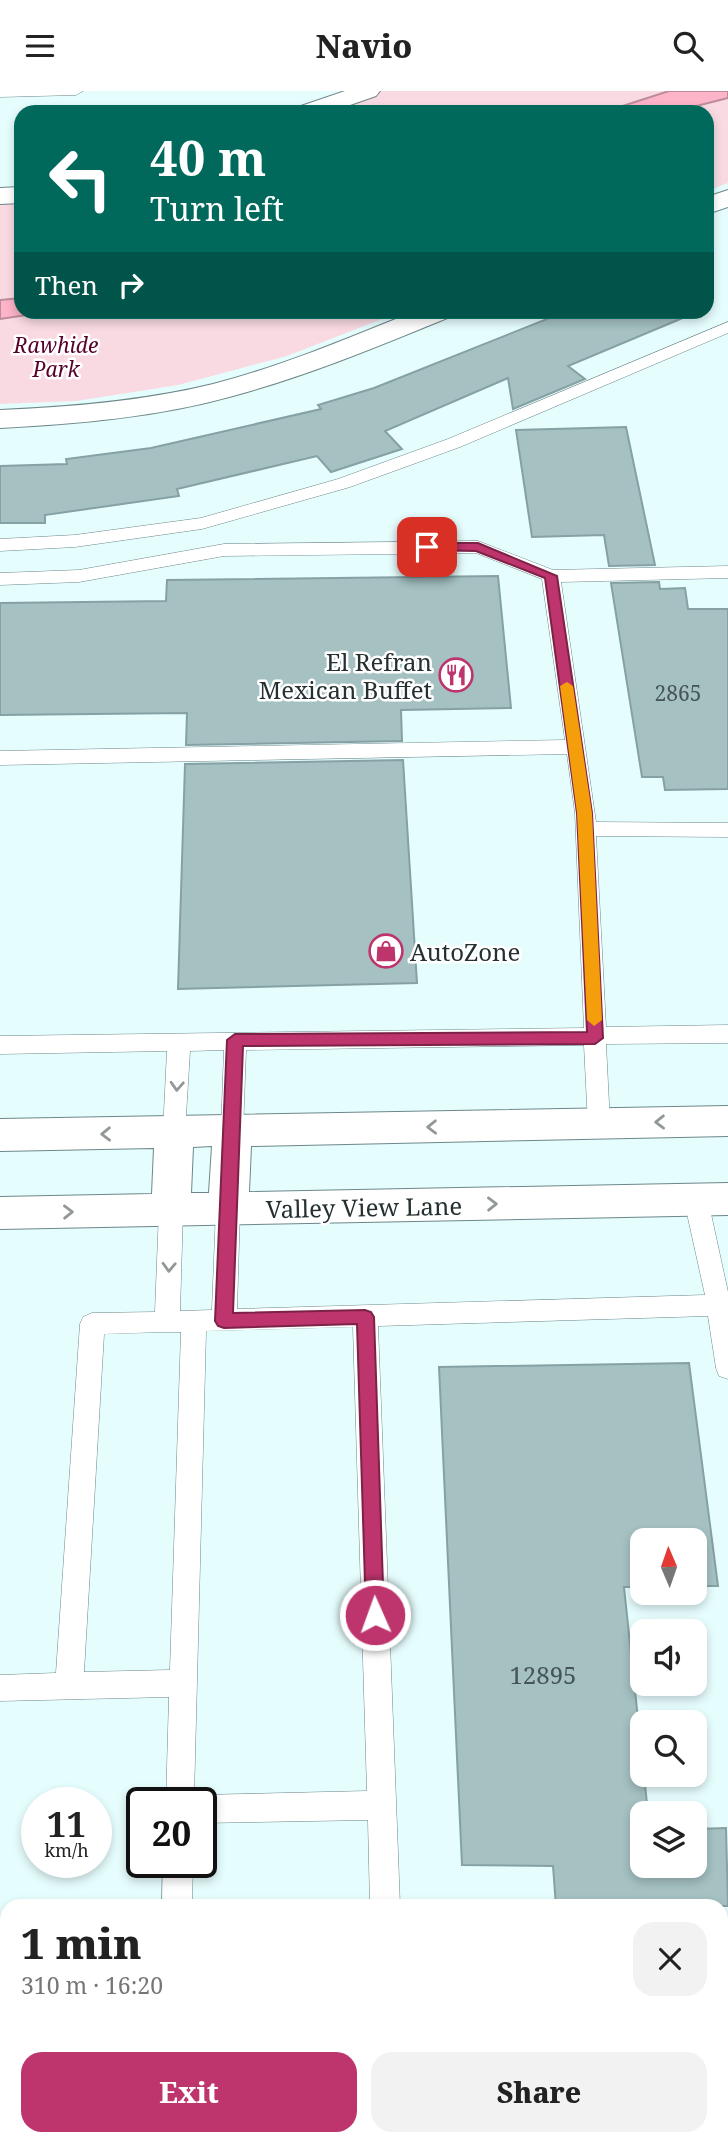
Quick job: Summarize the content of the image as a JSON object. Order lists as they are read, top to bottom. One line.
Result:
{"streets":{"main road":["Valley View Lane"]},"parks":["Rawhide Park"],"places":{"restaurant":["El Refran Mexican Buffet"],"shop":["AutoZone"]},"house_numbers":["2865","12895"],"north":"top","page":{"header":"Navio","turn":["40 m","Turn left"],"then":"Then","speed":"11 km/h","limit":"20","heading":["1 min","310 m · 16:20"],"buttons":["Exit","Share"]}}
